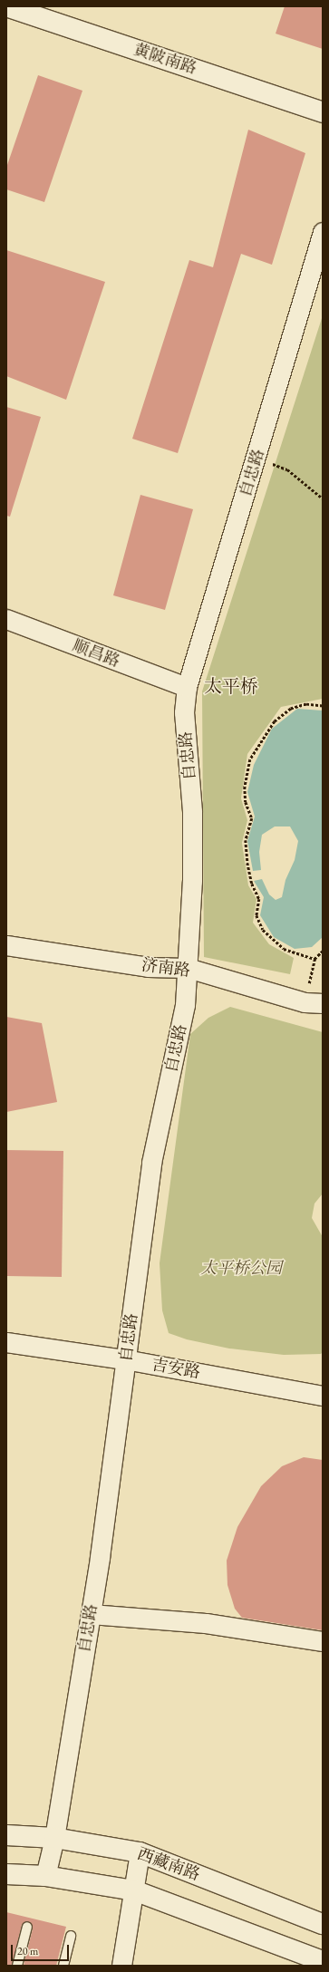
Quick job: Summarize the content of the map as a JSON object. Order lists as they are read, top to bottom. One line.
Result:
{"streets":{"main road":["黄陂南路","西藏南路"],"street":["自忠路","顺昌路","济南路","吉安路"]},"crossings":[["自忠路","顺昌路"],["自忠路","济南路"],["自忠路","吉安路"],["自忠路","西藏南路"]],"districts":["太平桥"],"parks":["太平桥公园"],"scale_bar":"20 m"}
